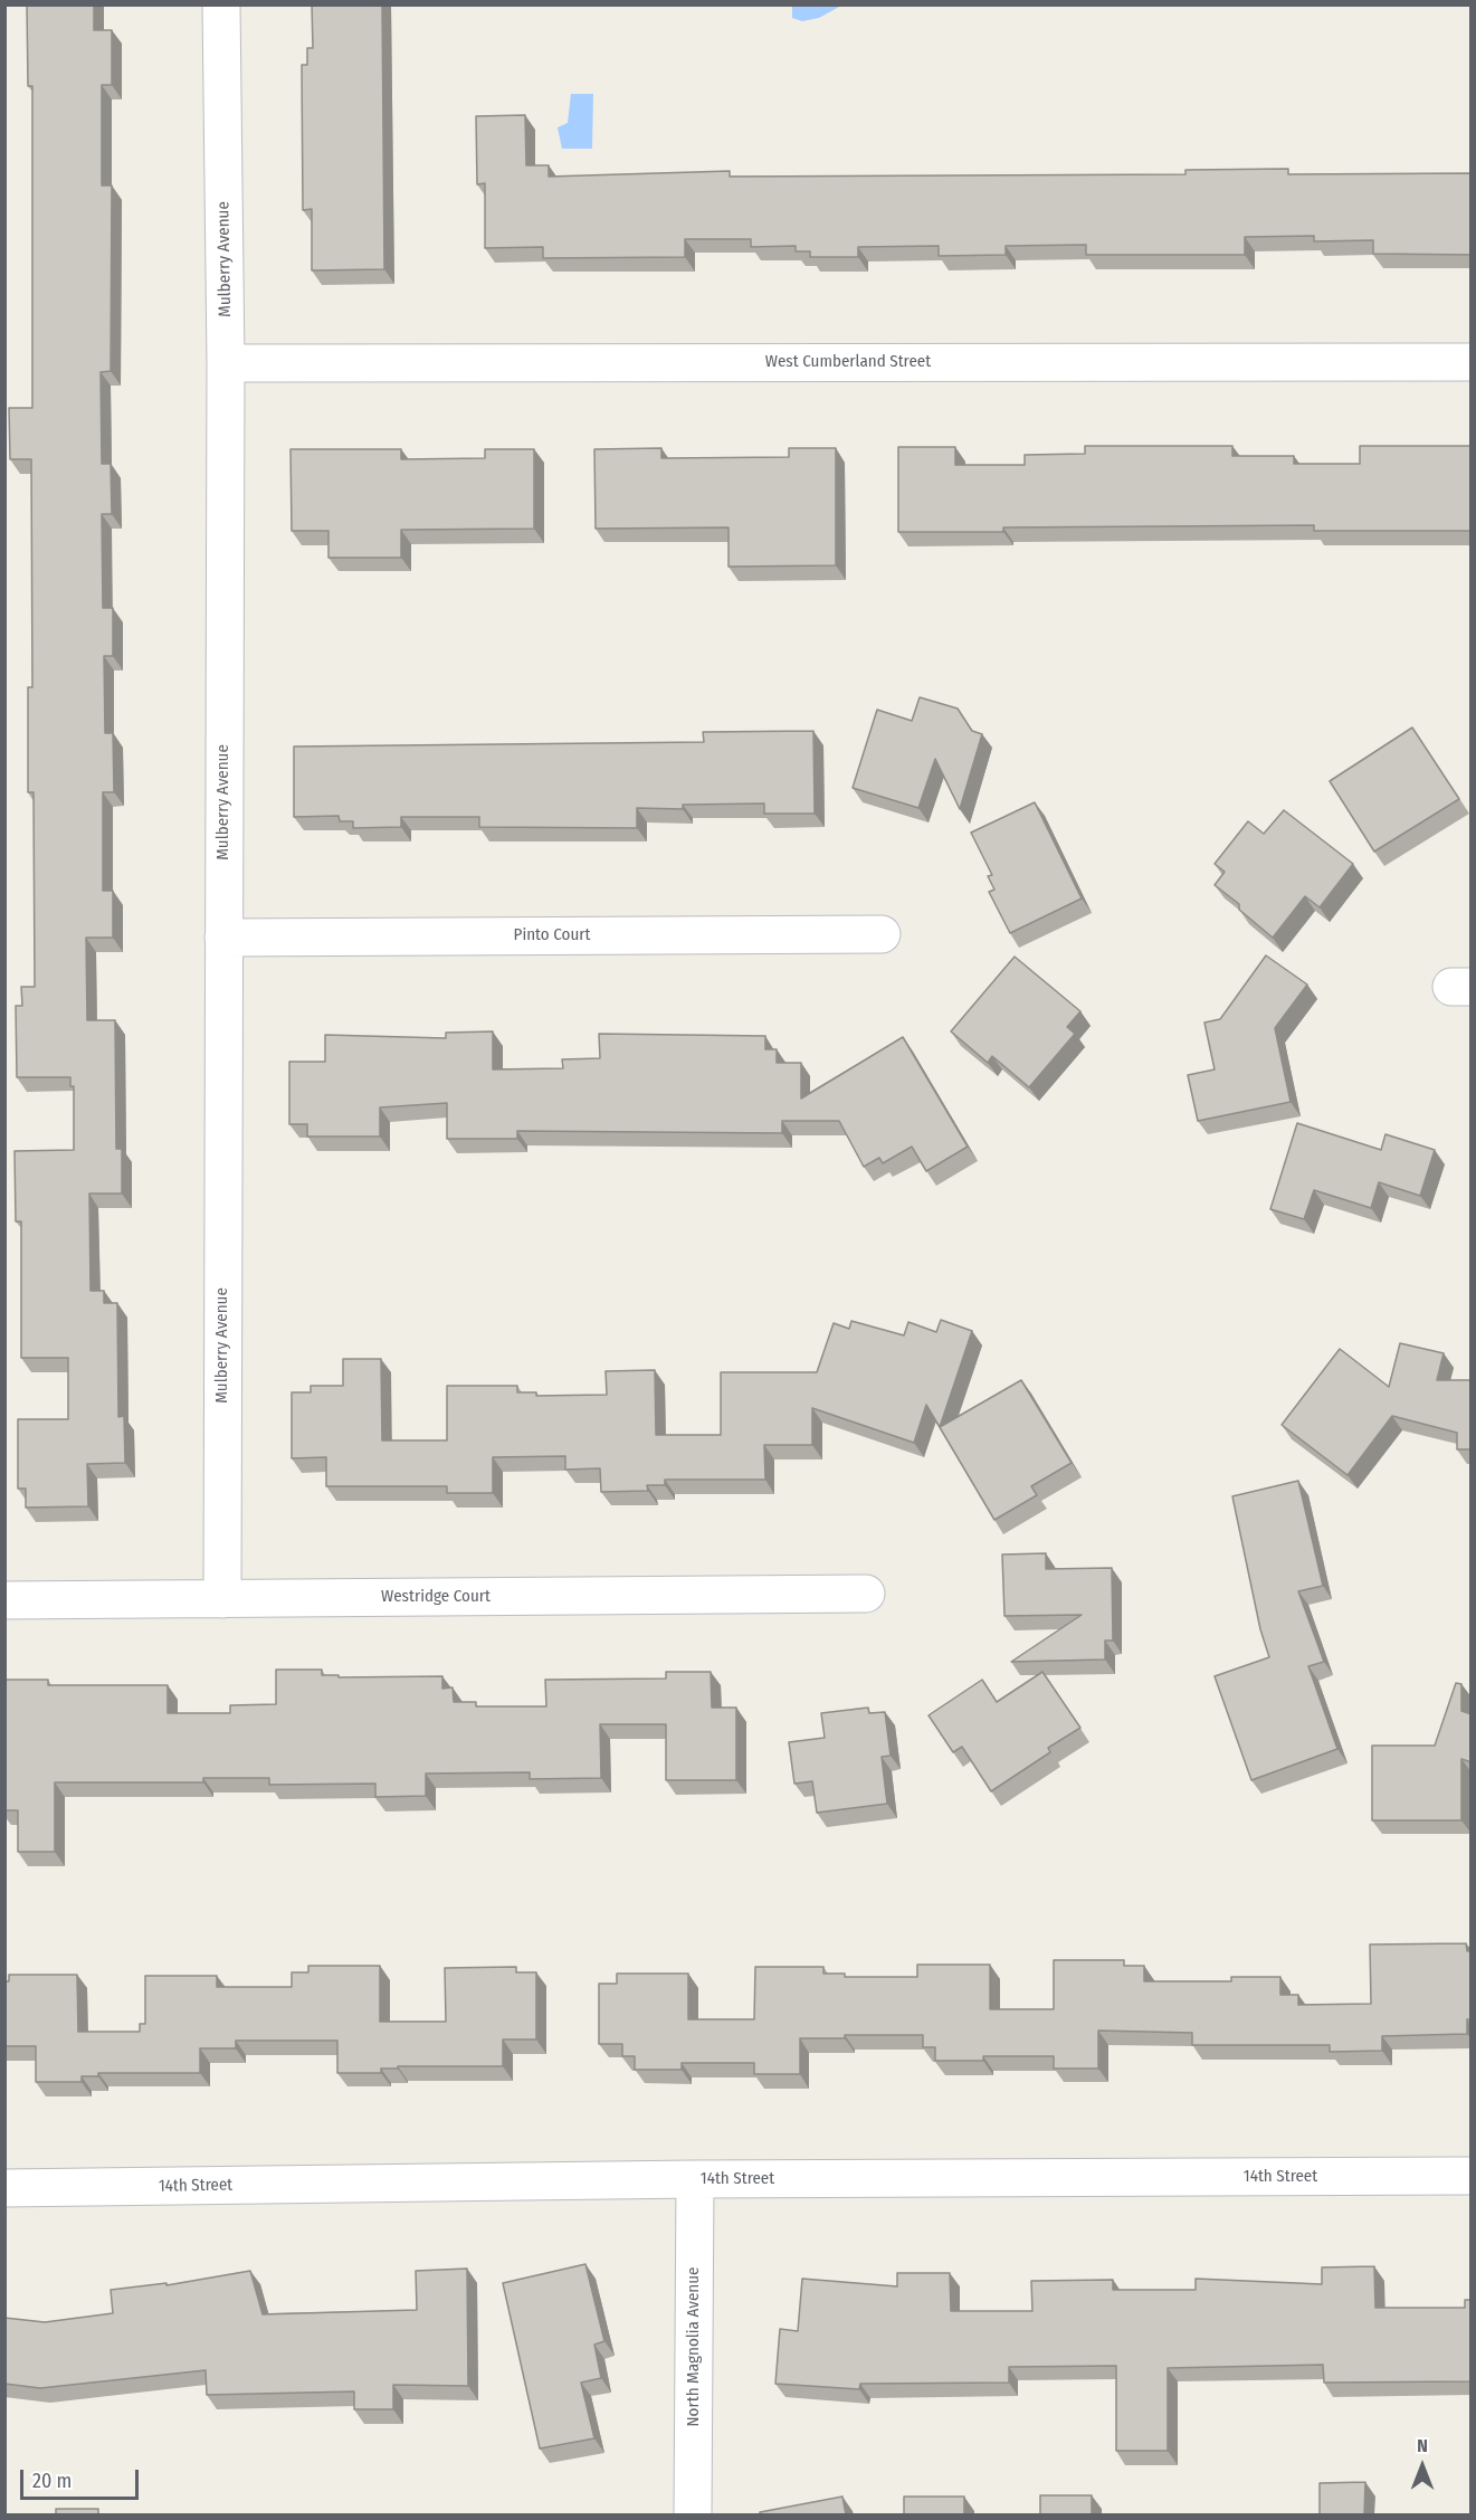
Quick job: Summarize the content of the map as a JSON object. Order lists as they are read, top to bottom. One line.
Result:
{"streets":{"street":["Mulberry Avenue","West Cumberland Street","Pinto Court","Westridge Court","14th Street","North Magnolia Avenue"]},"crossings":[["Mulberry Avenue","West Cumberland Street"],["Mulberry Avenue","Pinto Court"],["Mulberry Avenue","Westridge Court"],["14th Street","North Magnolia Avenue"]],"scale_bar":"20 m","north":"top"}
